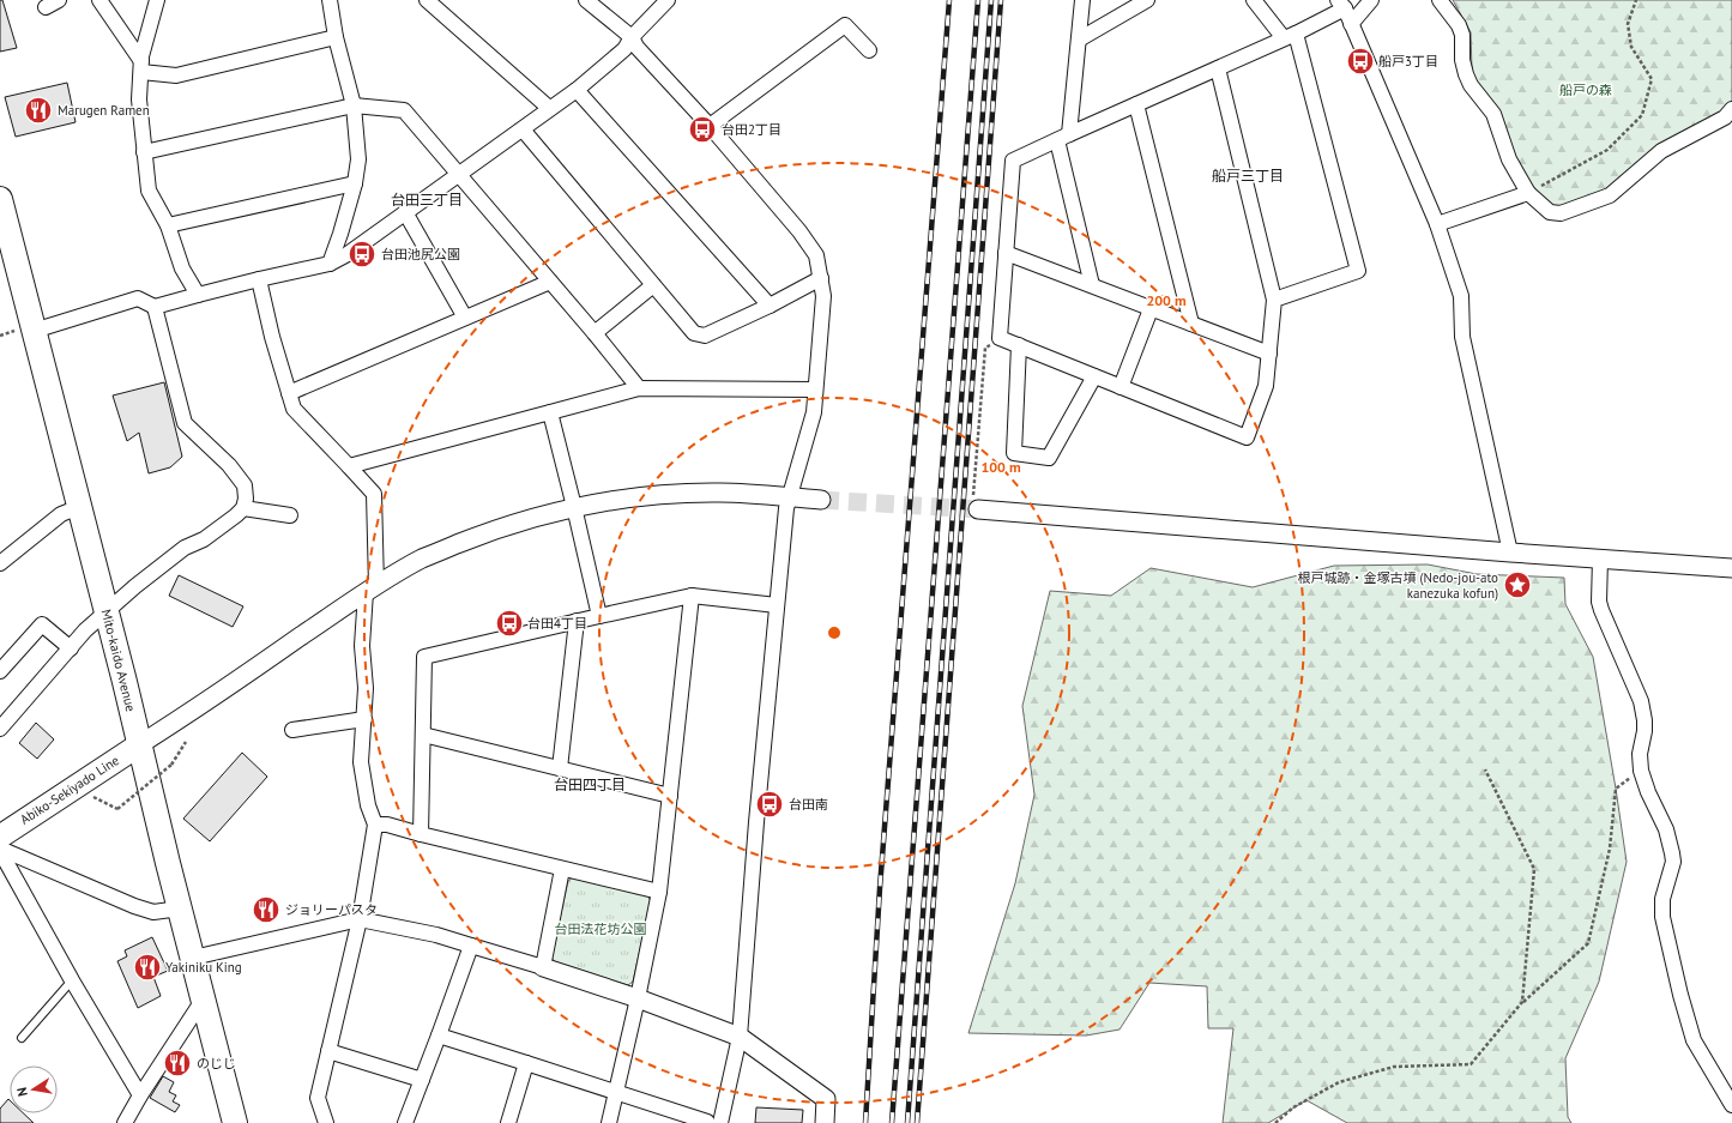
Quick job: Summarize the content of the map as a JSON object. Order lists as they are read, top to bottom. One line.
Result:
{"streets":{"highway":["Mito-kaido Avenue"],"main road":["Abiko-Sekiyado Line"]},"crossings":[["Mito-kaido Avenue","Abiko-Sekiyado Line"]],"districts":["船戸三丁目","台田三丁目","台田四丁目"],"parks":["船戸の森","台田法花坊公園"],"places":{"bus stop":["船戸3丁目","台田2丁目","台田池尻公園","台田4丁目","台田南"],"restaurant":["Marugen Ramen","ジョリーパスタ","Yakiniku King","のじじ"],"place":["根戸城跡・金塚古墳 (Nedo-jou-ato kanezuka kofun)"]},"north":"left","rings":["200 m","100 m"]}
